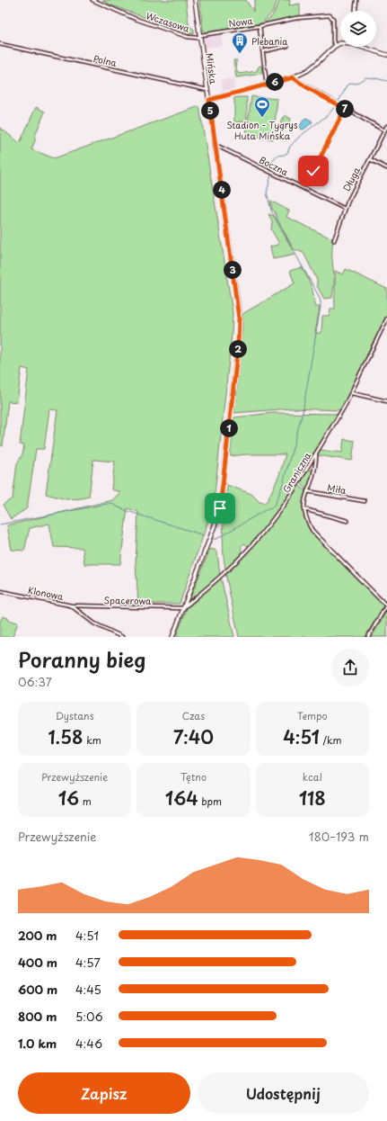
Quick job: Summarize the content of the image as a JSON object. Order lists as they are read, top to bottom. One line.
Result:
{"streets":{"main road":["Mińska"],"street":["Wczasowa","Nowa","Polna","Boczna","Długa","Graniczna","Miła","Klonowa","Spacerowa"]},"crossings":[["Wczasowa","Nowa"],["Wczasowa","Mińska"],["Nowa","Mińska"],["Polna","Mińska"],["Mińska","Boczna"],["Mińska","Graniczna"],["Mińska","Spacerowa"],["Boczna","Długa"],["Graniczna","Spacerowa"],["Klonowa","Spacerowa"]],"places":{"building":["Plebania"],"sports":["Stadion - Tygrys Huta Mińska"]},"page":{"pins":["6","7","5","4","3","2","1"],"heading":["Poranny bieg","06:37"],"stats":[["Dystans","1.58 km"],["Czas","7:40"],["Tempo","4:51 /km"],["Przewyższenie","16 m"],["Tętno","164 bpm"],["kcal","118"]],"chart":["Przewyższenie","180–193 m"],"list":[{"name":"200 m","note":"4:51"},{"name":"400 m","note":"4:57"},{"name":"600 m","note":"4:45"},{"name":"800 m","note":"5:06"},{"name":"1.0 km","note":"4:46"}],"buttons":["Zapisz","Udostępnij"]}}
